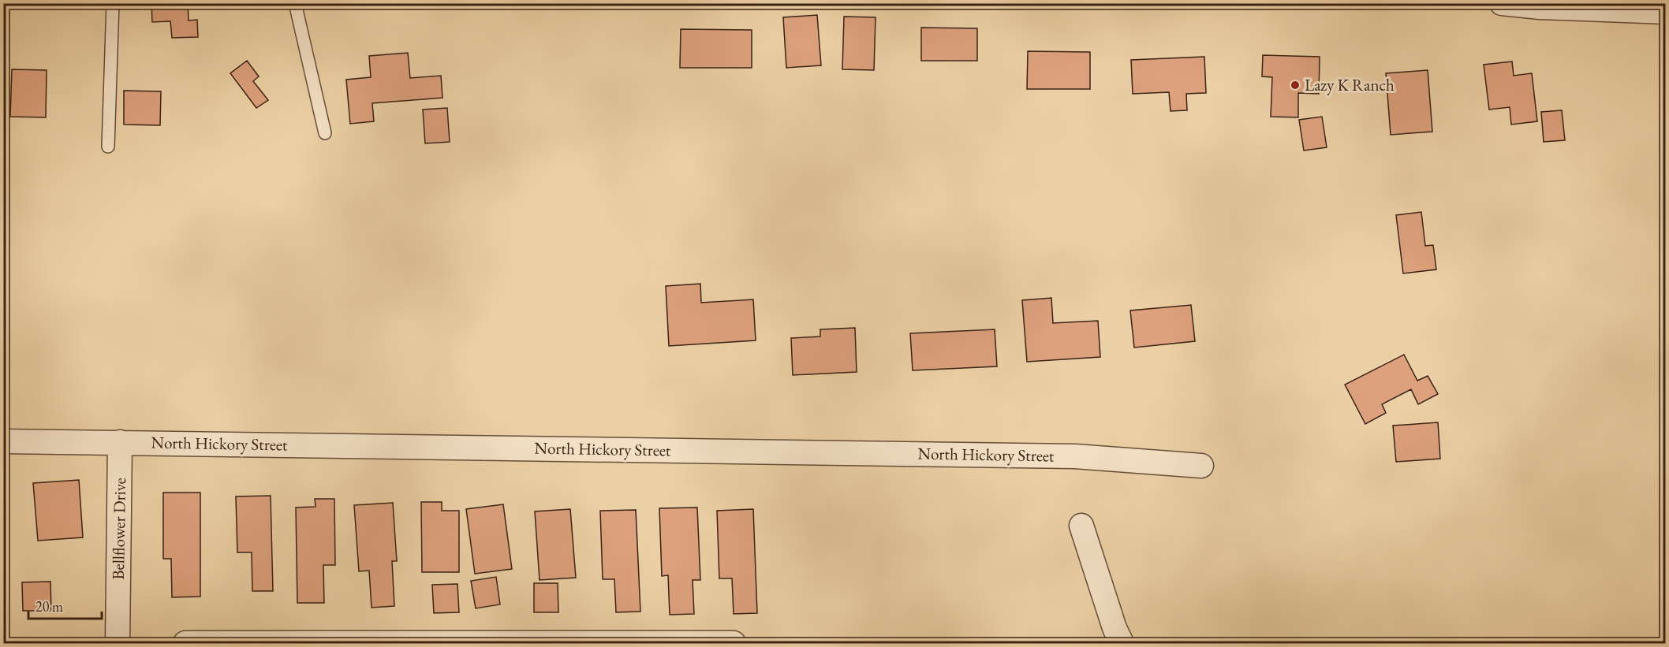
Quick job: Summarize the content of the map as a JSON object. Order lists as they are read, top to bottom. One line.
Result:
{"streets":{"street":["North Hickory Street","Bellflower Drive"]},"crossings":[["North Hickory Street","Bellflower Drive"]],"places":["Lazy K Ranch"],"scale_bar":"20 m"}
